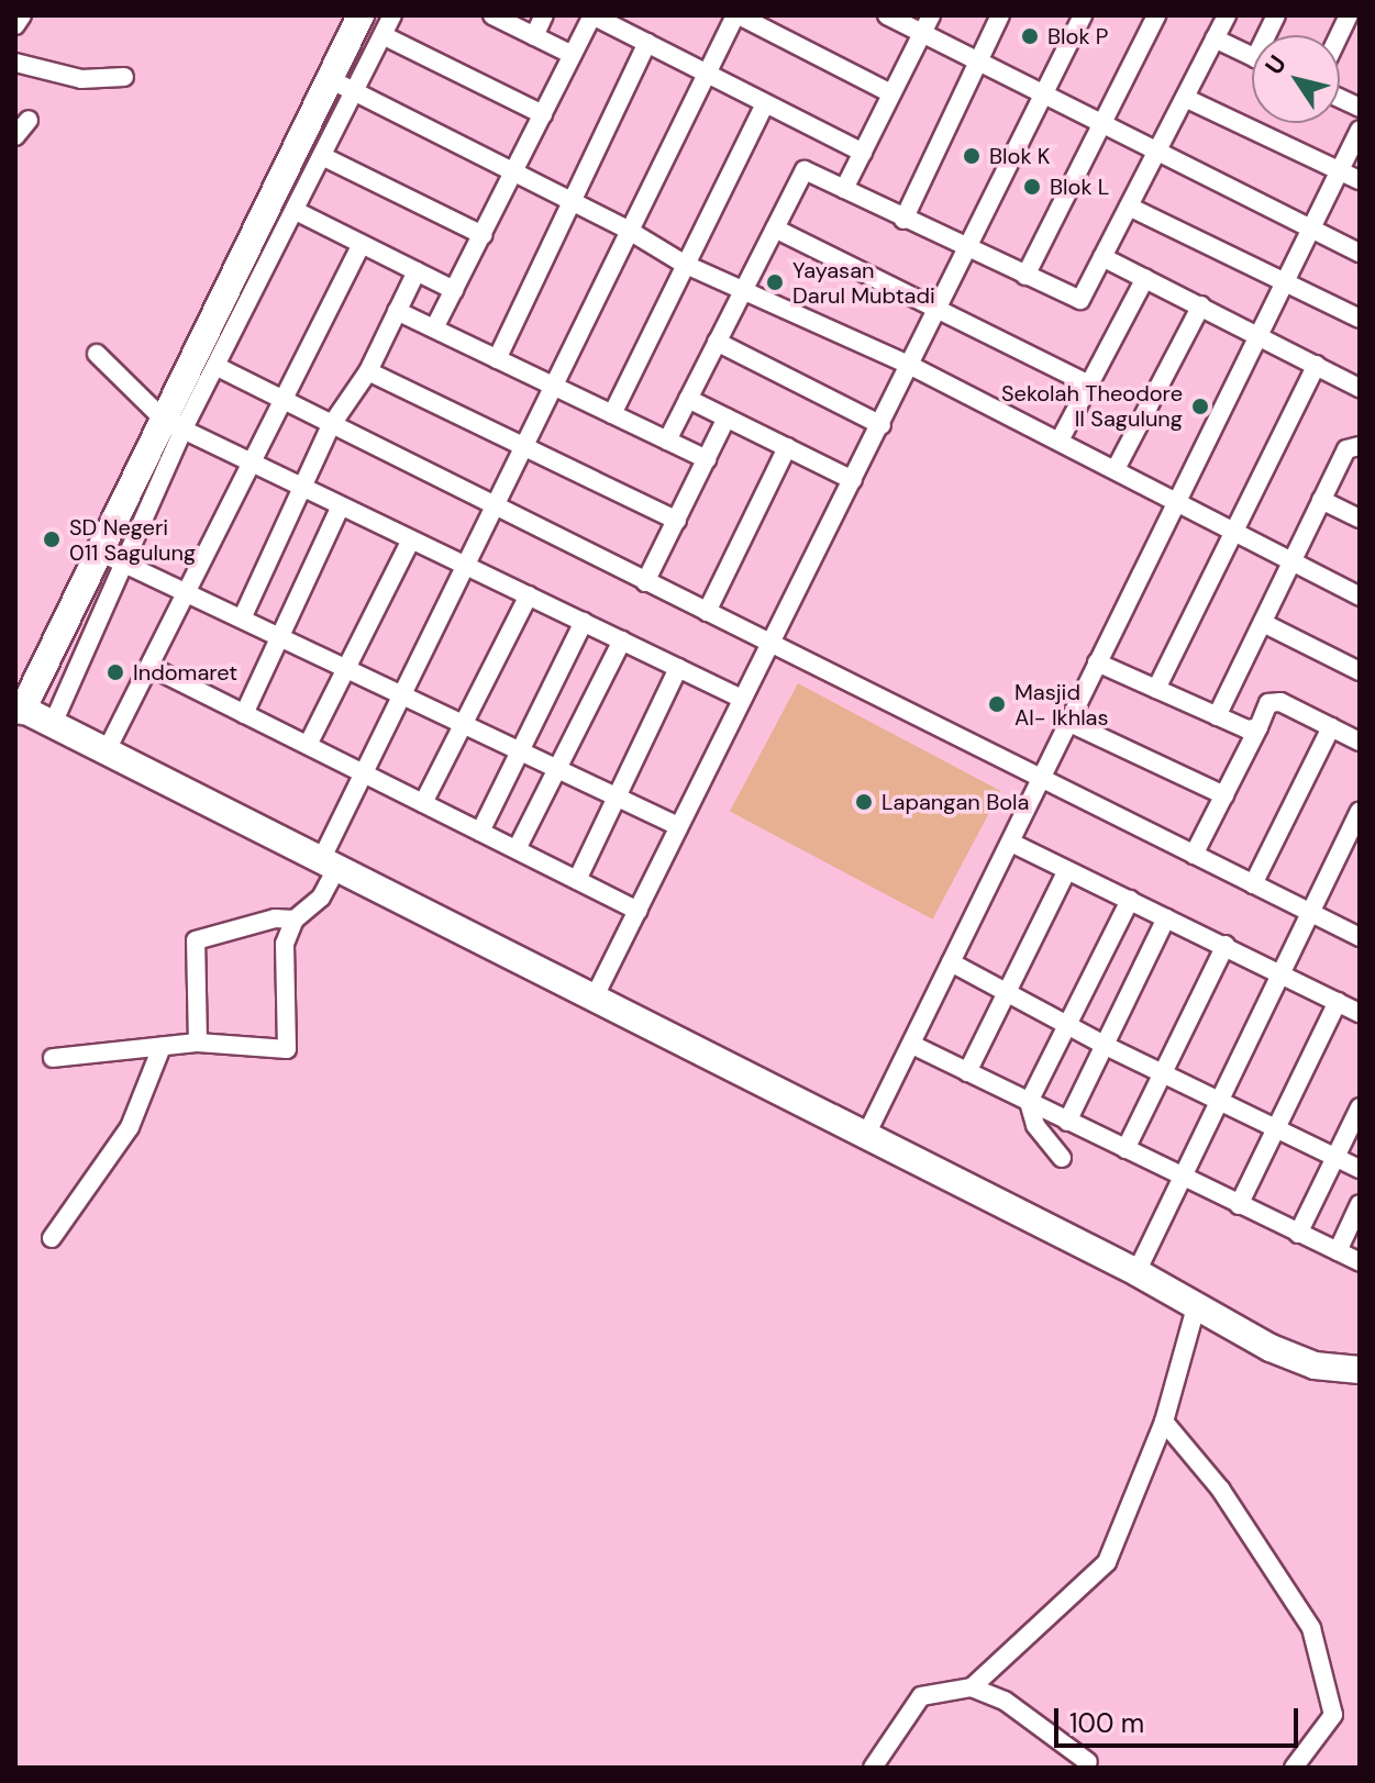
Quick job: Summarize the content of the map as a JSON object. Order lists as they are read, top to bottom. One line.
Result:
{"places":["Blok P","Blok K","Blok L","Yayasan Darul Mubtadi","Sekolah Theodore II Sagulung","SD Negeri 011 Sagulung","Indomaret","Masjid Al- Ikhlas","Lapangan Bola"],"scale_bar":"100 m","north":"top left"}
